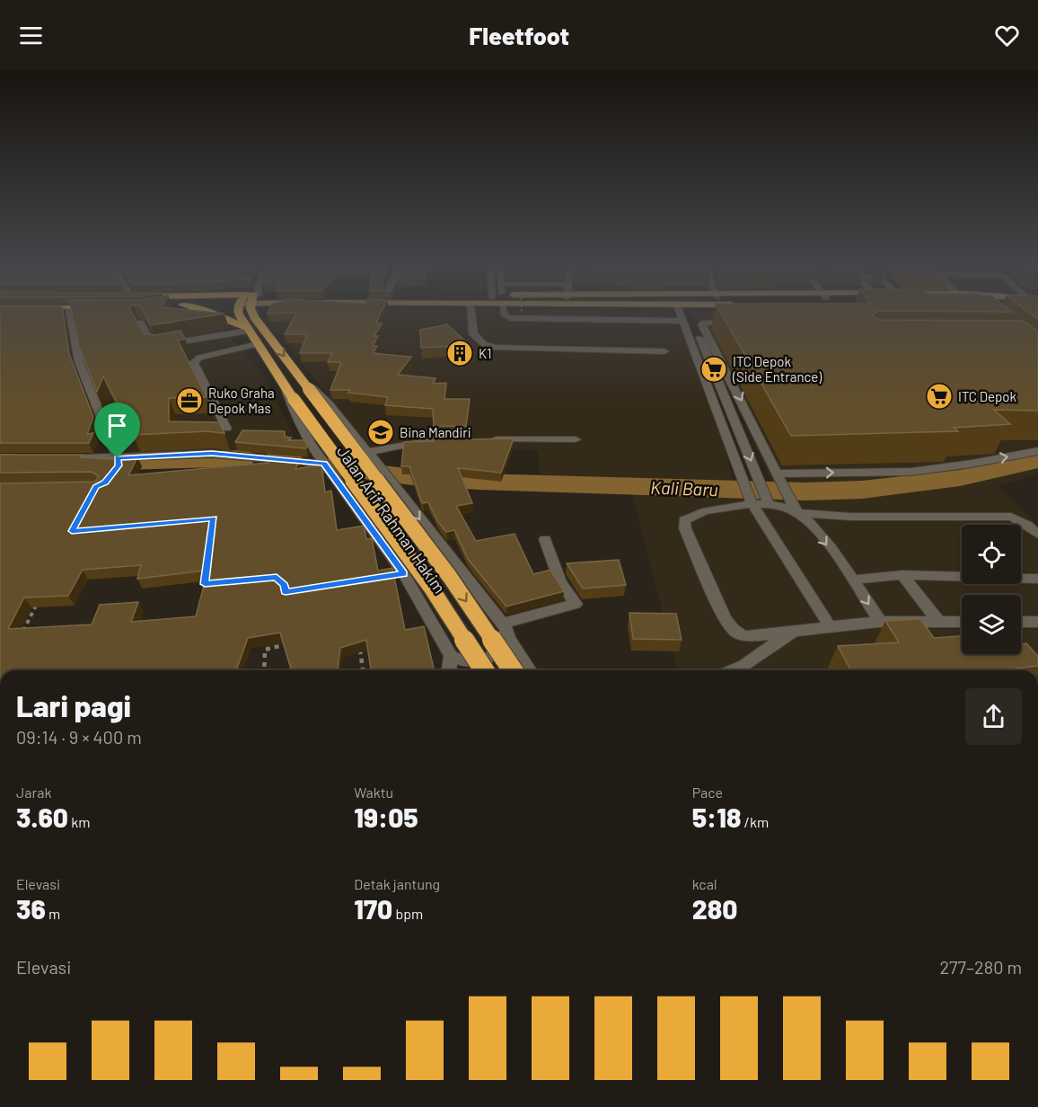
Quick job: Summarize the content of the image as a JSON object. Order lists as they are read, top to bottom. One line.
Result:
{"streets":{"highway":["Jalan Arif Rahman Hakim"]},"water":["Kali Baru"],"places":{"building":["K1"],"supermarket":["ITC Depok (Side Entrance)","ITC Depok"],"office":["Ruko Graha Depok Mas"],"school or university":["Bina Mandiri"]},"page":{"header":"Fleetfoot","heading":["Lari pagi","09:14 · 9 × 400 m"],"stats":[["Jarak","3.60 km"],["Waktu","19:05"],["Pace","5:18 /km"],["Elevasi","36 m"],["Detak jantung","170 bpm"],["kcal","280"]],"chart":["Elevasi","277–280 m"]}}
